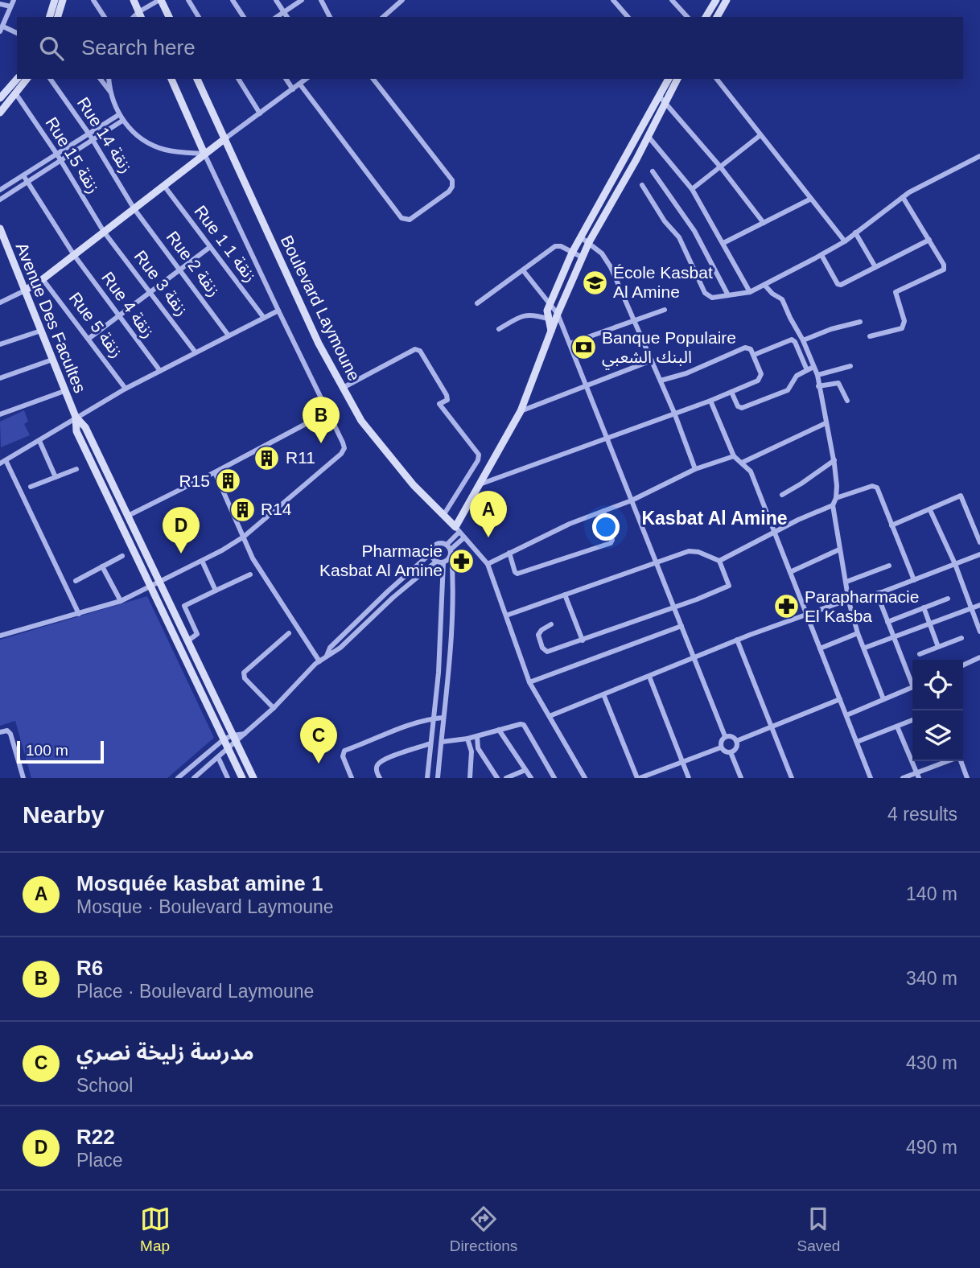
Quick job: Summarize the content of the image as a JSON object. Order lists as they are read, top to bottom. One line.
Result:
{"streets":{"street":["Rue 14 زنقة","Rue 15 زنقة","Rue 1 زنقة 1","Rue 2 زنقة","Rue 3 زنقة","Rue 4 زنقة","Boulevard Laymoune","Avenue Des Facultes","Rue 5 زنقة"]},"crossings":[["Rue 14 زنقة","Rue 2 زنقة"],["Rue 15 زنقة","Rue 3 زنقة"]],"districts":["Kasbat Al Amine"],"places":{"school or university":["École Kasbat Al Amine"],"bank":["Banque Populaire البنك الشعبي"],"building":["R11","R15","R14"],"pharmacy":["Pharmacie Kasbat Al Amine","Parapharmacie El Kasba"]},"scale_bar":"100 m","page":{"search":"Search here","pins":["B","A","D","C"],"scale":"100 m","heading":["Nearby","4 results"],"list":[{"mark":"A","name":"Mosquée kasbat amine 1","note":"Mosque · Boulevard Laymoune","value":"140 m"},{"mark":"B","name":"R6","note":"Place · Boulevard Laymoune","value":"340 m"},{"mark":"C","name":"مدرسة زليخة نصري","note":"School","value":"430 m"},{"mark":"D","name":"R22","note":"Place","value":"490 m"}],"nav":["Map","Directions","Saved"]}}
